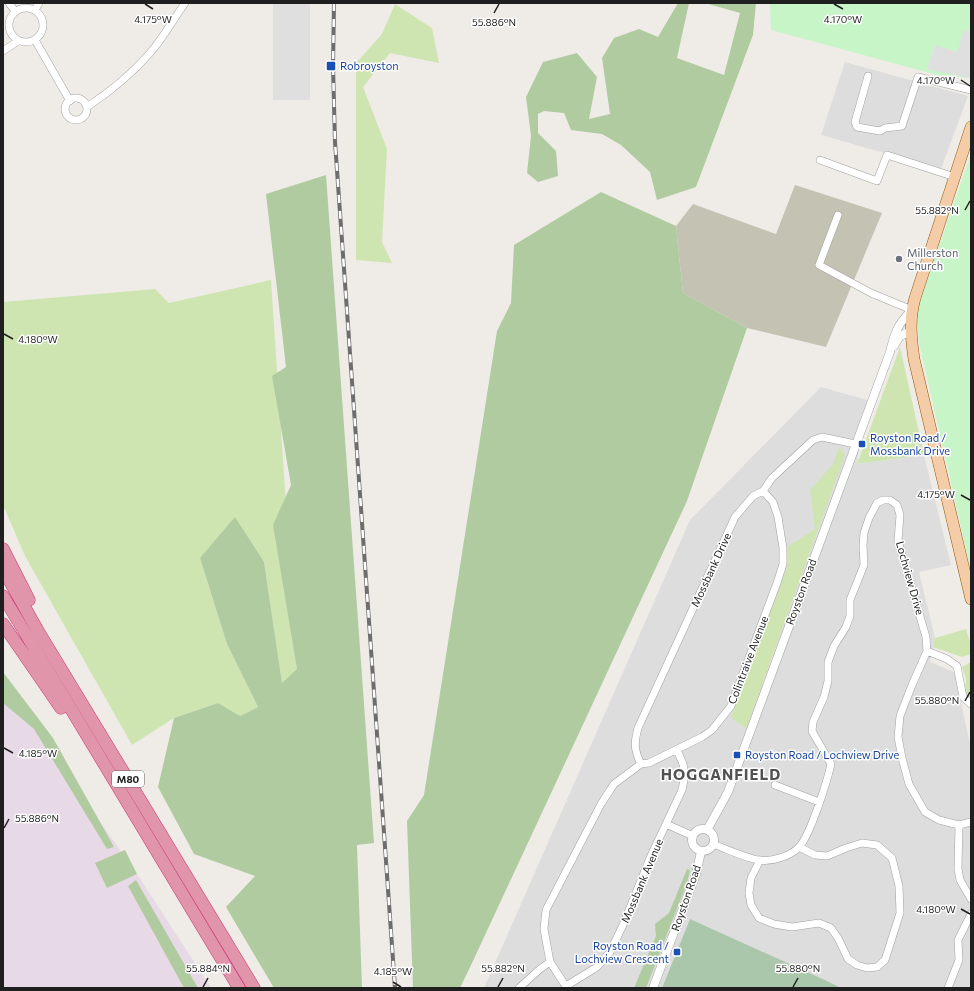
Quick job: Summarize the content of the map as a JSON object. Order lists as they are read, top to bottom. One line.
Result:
{"streets":{"highway":["M80"],"street":["Mossbank Drive","Lochview Drive","Royston Road","Colintraive Avenue","Mossbank Avenue"]},"crossings":[["Mossbank Drive","Royston Road"],["Mossbank Drive","Colintraive Avenue"],["Royston Road","Mossbank Avenue"],["Colintraive Avenue","Mossbank Avenue"]],"districts":["HOGGANFIELD"],"places":{"transit":["Robroyston","Royston Road / Mossbank Drive","Royston Road / Lochview Drive","Royston Road / Lochview Crescent"],"other":["Millerston Church"]},"coordinates":["4.175°W","4.170°W","55.886°N","55.882°N","4.180°W","55.880°N","4.185°W","55.884°N"]}
